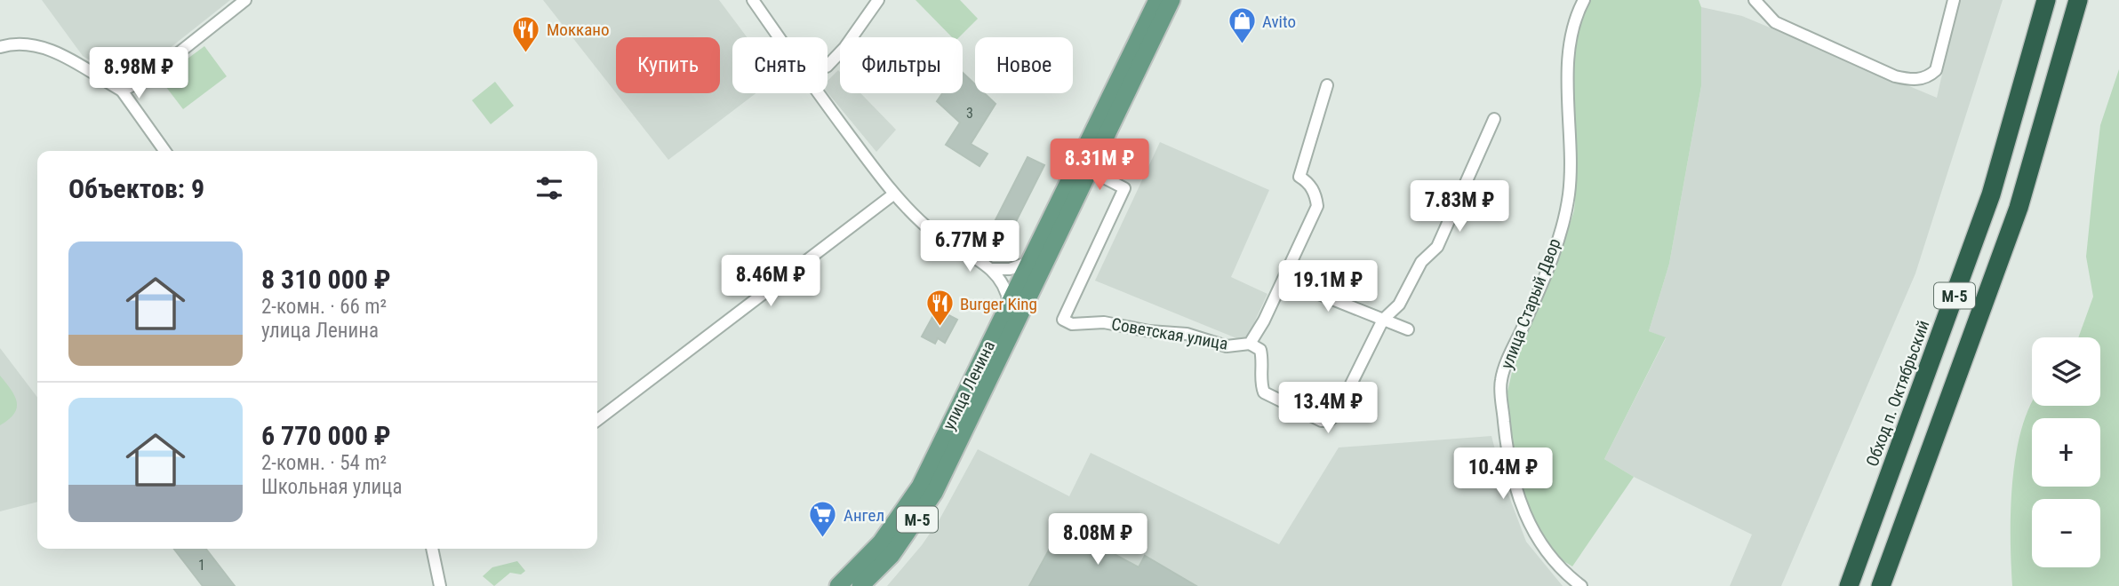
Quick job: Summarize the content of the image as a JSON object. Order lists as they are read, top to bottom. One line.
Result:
{"streets":{"highway":["М-5","Обход п. Октябрьский"],"main road":["улица Ленина"],"street":["улица Старый Двор","Советская улица"]},"crossings":[["Советская улица","улица Ленина"]],"places":{"shop":["Avito"],"restaurant":["Моккано","Burger King"],"supermarket":["Ангел"]},"house_numbers":["3","1"],"page":{"chip":["Купить","Снять","Фильтры","Новое"],"price":["8.98M ₽","8.31M ₽","7.83M ₽","6.77M ₽","8.46M ₽","19.1M ₽","13.4M ₽","10.4M ₽","8.08M ₽"],"heading":"Объектов: 9","list":[{"name":"8 310 000 ₽","note":"2-комн. · 66 m² · улица Ленина"},{"name":"6 770 000 ₽","note":"2-комн. · 54 m² · Школьная улица"}],"map_buttons":["+","−"]}}
